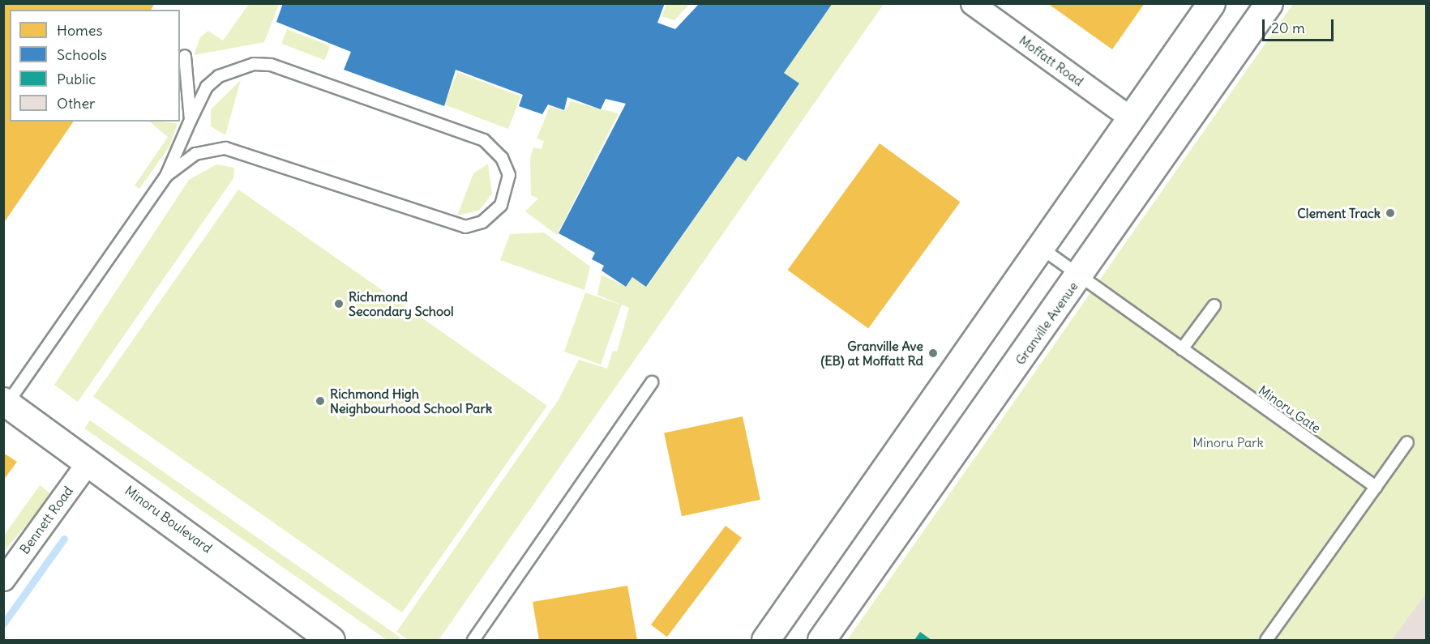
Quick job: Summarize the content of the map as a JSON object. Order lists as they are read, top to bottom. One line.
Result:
{"streets":{"main road":["Granville Avenue","Minoru Boulevard"],"street":["Moffatt Road","Bennett Road"],"lane":["Minoru Gate"]},"crossings":[["Granville Avenue","Minoru Gate"],["Minoru Boulevard","Bennett Road"]],"parks":["Minoru Park"],"places":["Clement Track","Richmond Secondary School","Granville Ave (EB) at Moffatt Rd","Richmond High Neighbourhood School Park"],"legend":["Homes","Schools","Public","Other"],"scale_bar":"20 m"}
